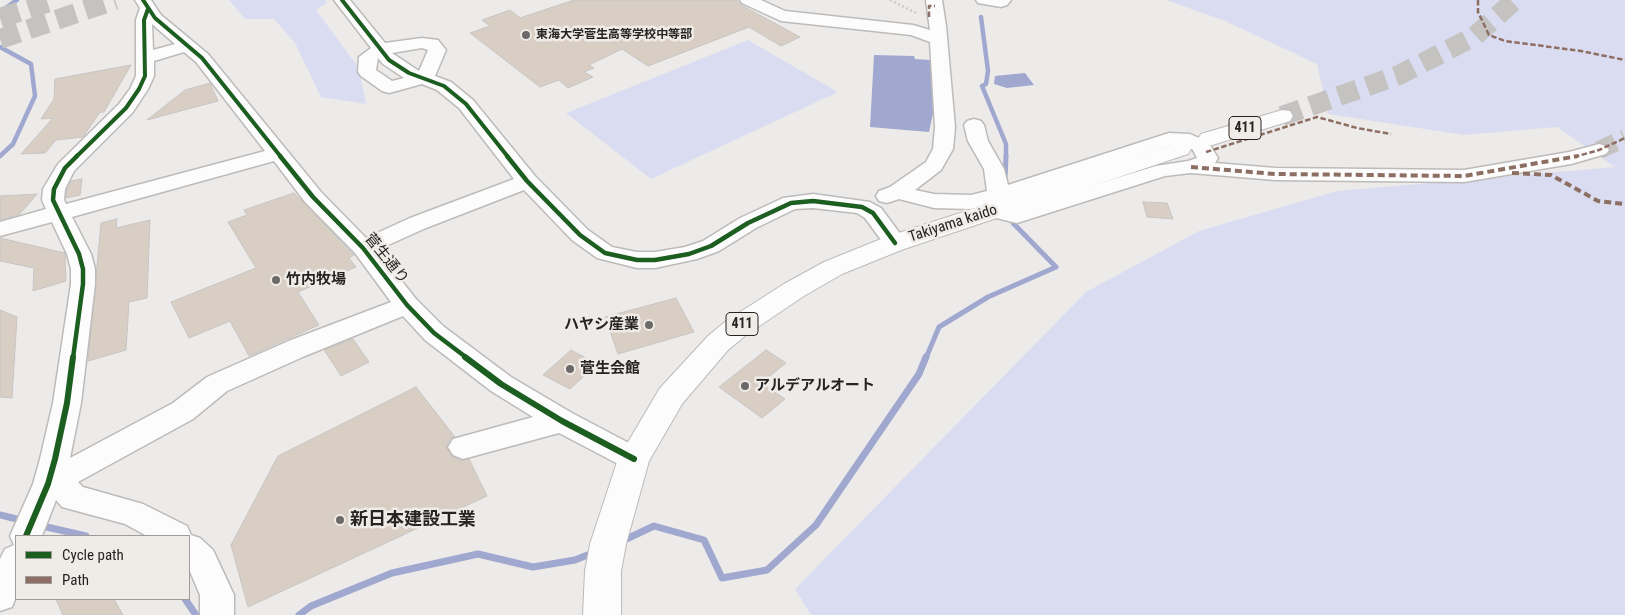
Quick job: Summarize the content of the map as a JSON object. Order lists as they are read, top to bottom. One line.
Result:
{"streets":{"highway":["411","Takiyama kaido"],"street":["菅生通り"]},"crossings":[["Takiyama kaido","菅生通り"]],"places":["東海大学菅生高等学校中等部","竹内牧場","ハヤシ産業","菅生会館","アルデアルオート","新日本建設工業"],"legend":["Cycle path","Path"]}
